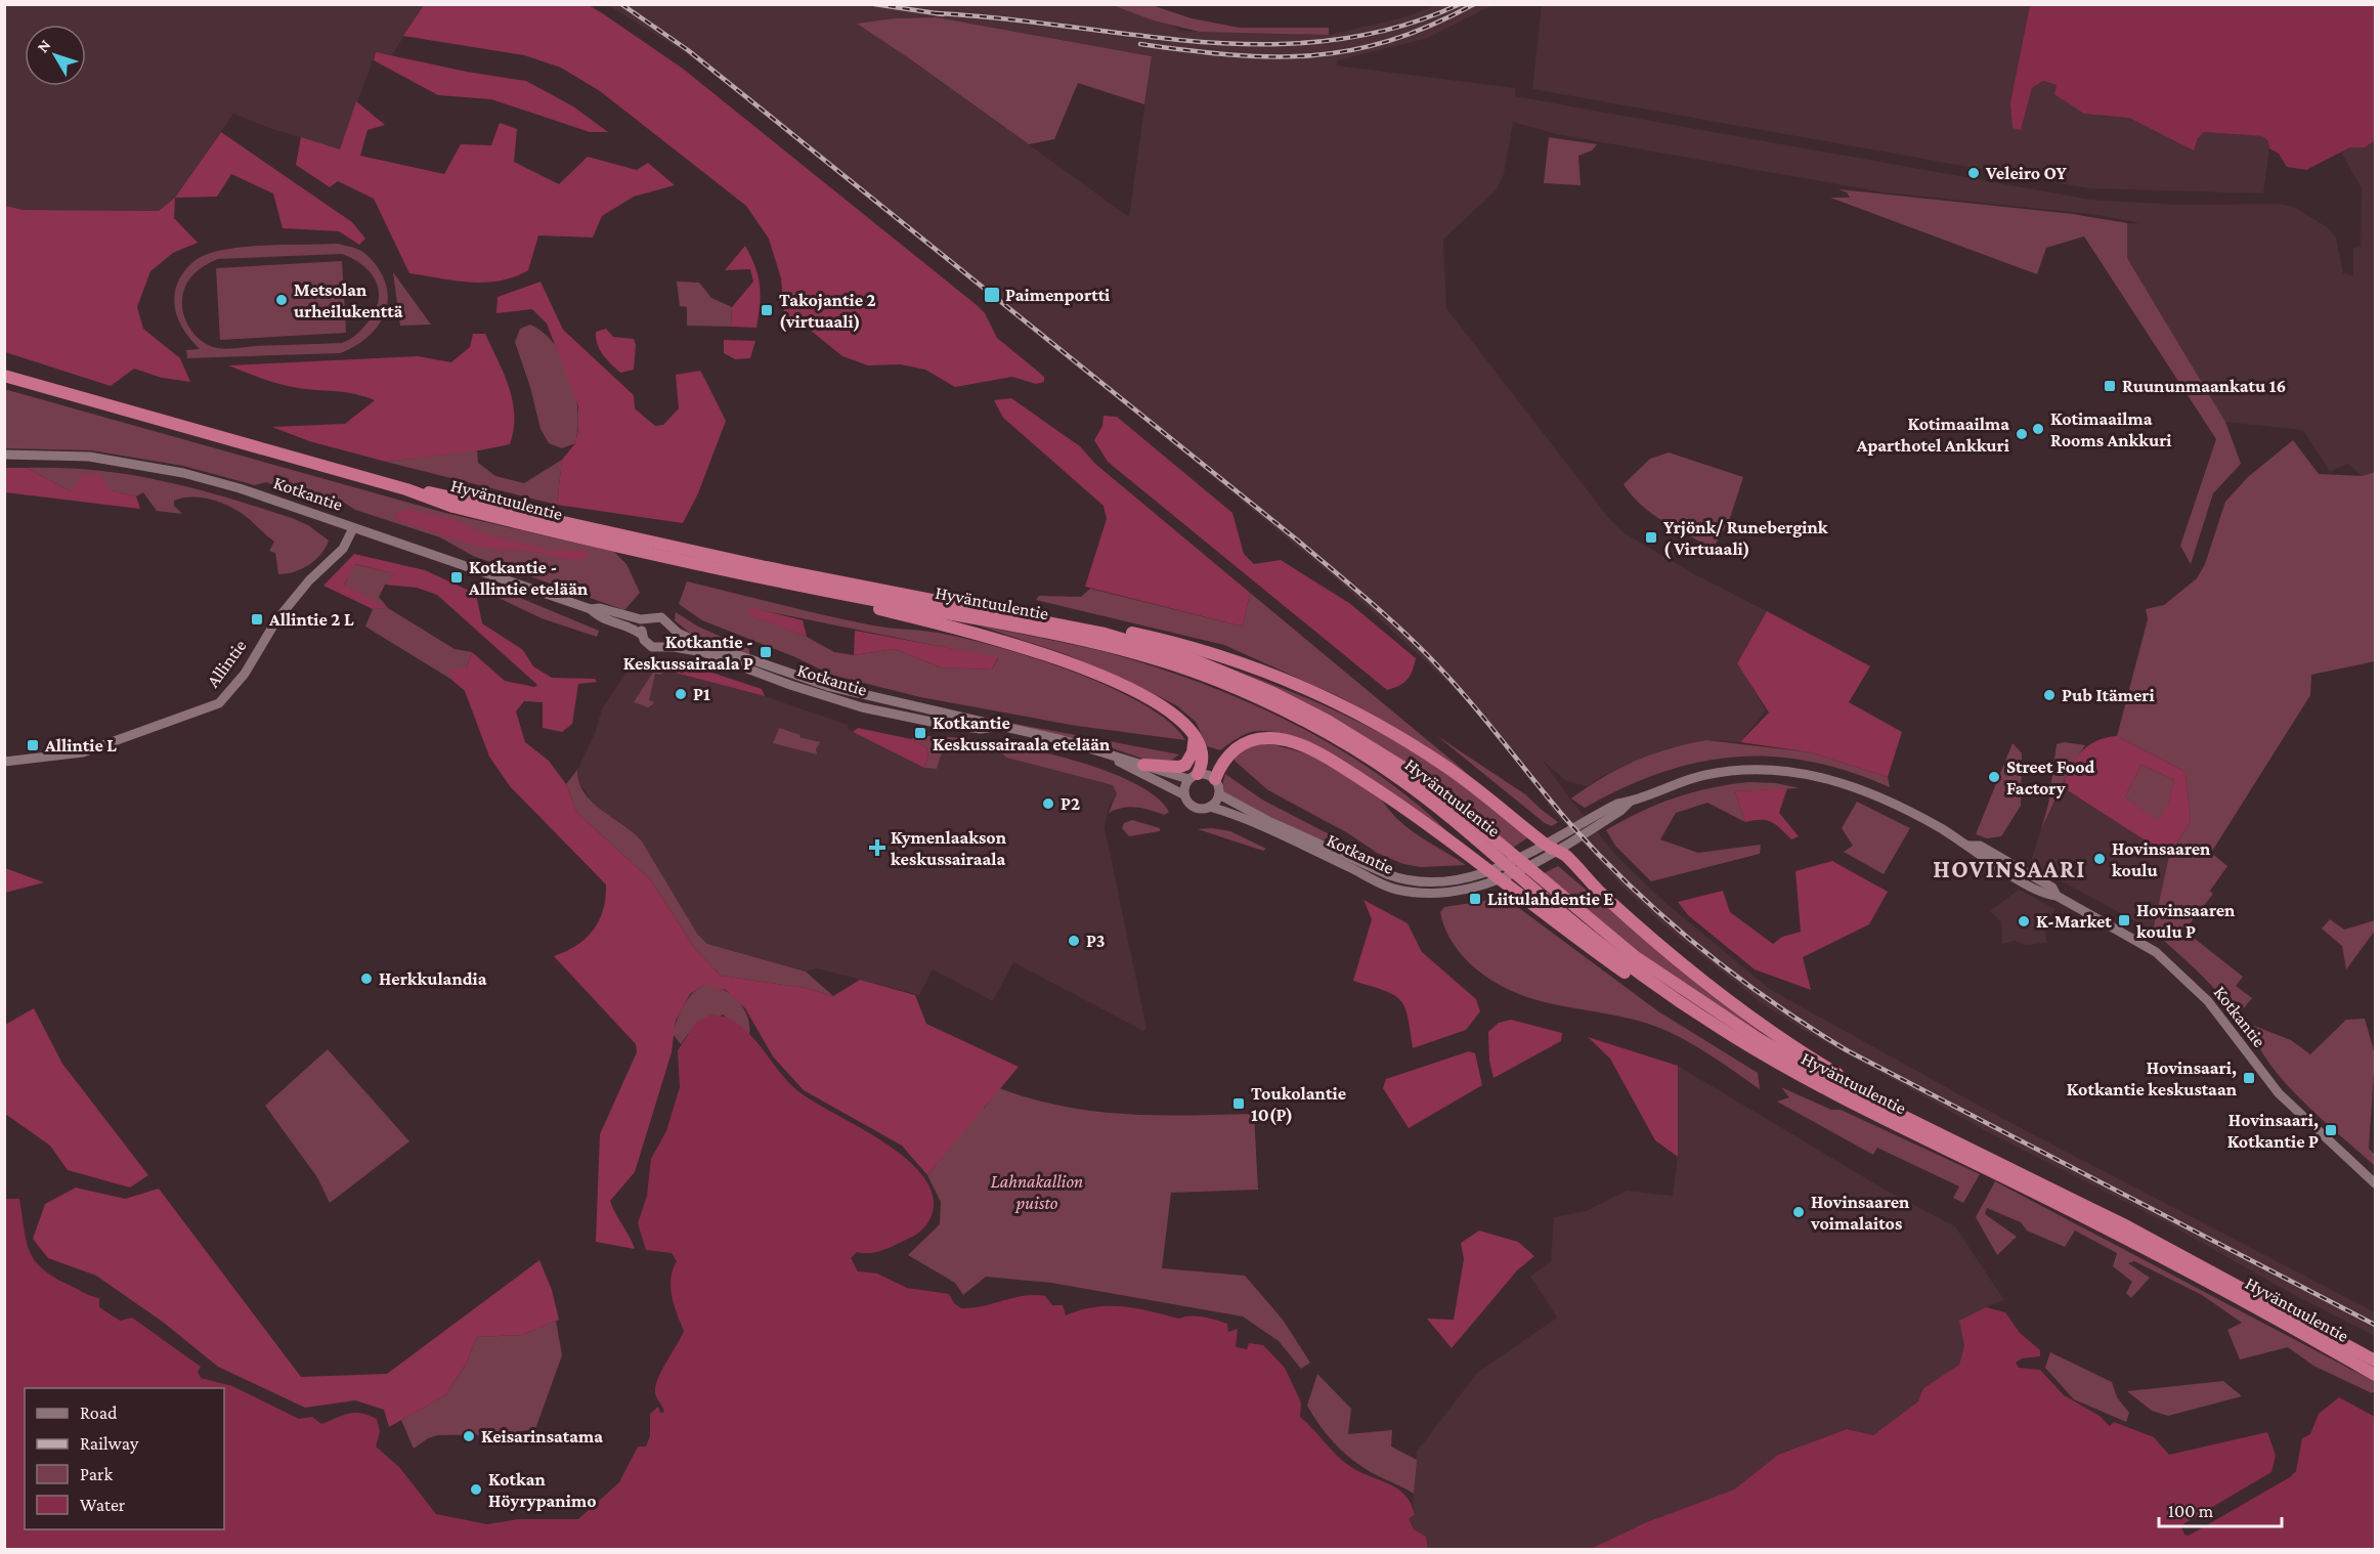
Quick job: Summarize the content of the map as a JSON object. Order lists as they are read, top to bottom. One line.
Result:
{"streets":{"highway":["Hyväntuulentie"],"street":["Kotkantie","Allintie"]},"crossings":[["Kotkantie","Allintie"]],"districts":["HOVINSAARI"],"parks":["Lahnakallion puisto"],"places":{"other":["Veleiro OY","Metsolan urheilukenttä","Kotimaailma Rooms Ankkuri","Kotimaailma Aparthotel Ankkuri","P1","Pub Itämeri","Street Food Factory","P2","Hovinsaaren koulu","K-Market","P3","Herkkulandia","Hovinsaaren voimalaitos","Keisarinsatama","Kotkan Höyrypanimo"],"transit":["Paimenportti","Takojantie 2 (virtuaali)","Ruununmaankatu 16","Yrjönk/ Runebergink ( Virtuaali)","Kotkantie - Allintie etelään","Allintie 2 L","Kotkantie - Keskussairaala P","Kotkantie Keskussairaala etelään","Allintie L","Liitulahdentie E","Hovinsaaren koulu P","Hovinsaari, Kotkantie keskustaan","Toukolantie 10(P)","Hovinsaari, Kotkantie P"],"health":["Kymenlaakson keskussairaala"]},"legend":["Road","Railway","Park","Water"],"scale_bar":"100 m","north":"top left"}
